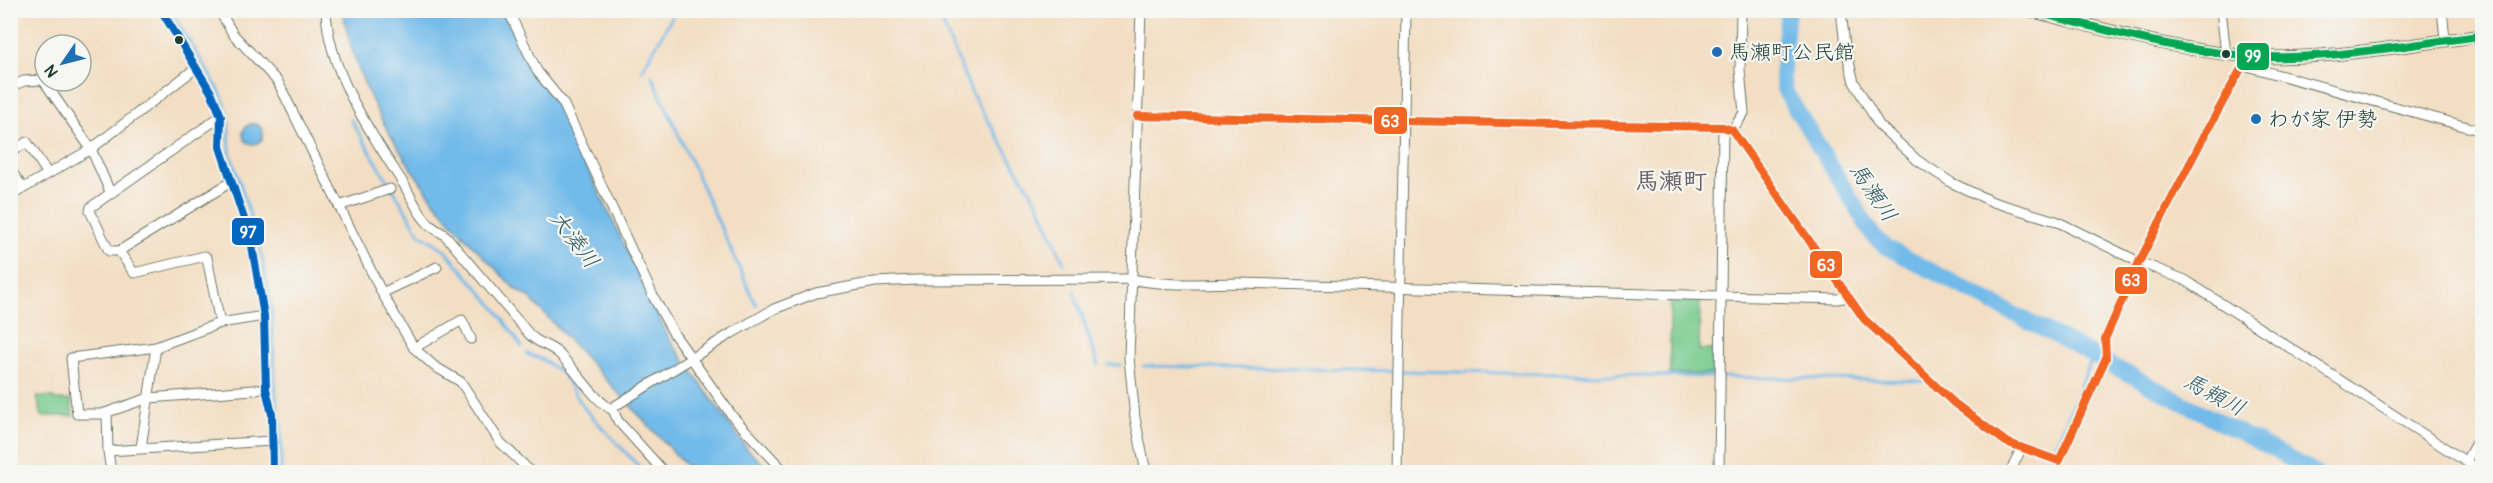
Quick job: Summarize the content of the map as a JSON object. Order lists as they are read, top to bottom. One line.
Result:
{"districts":["馬瀬町"],"water":["馬瀬川","大湊川","馬頼川"],"places":["馬瀬町公民館","わが家 伊勢"],"lines":["transit line 97","transit line 99","transit line 63"],"north":"bottom left"}
